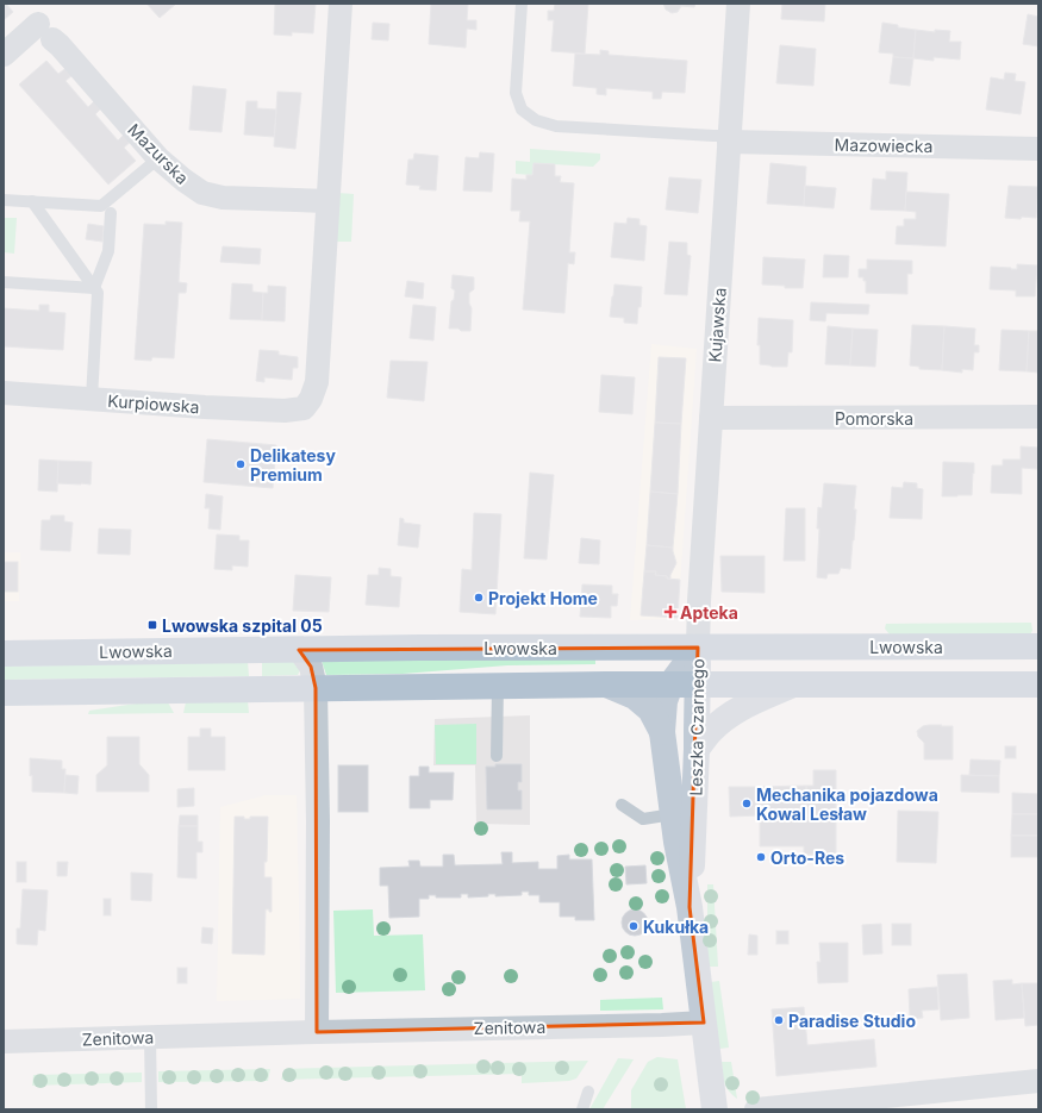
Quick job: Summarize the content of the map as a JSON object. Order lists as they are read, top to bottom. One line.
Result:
{"streets":{"main road":["Lwowska"],"street":["Mazowiecka","Mazurska","Kujawska","Kurpiowska","Pomorska","Leszka Czarnego","Zenitowa"]},"crossings":[["Mazowiecka","Kujawska"],["Mazurska","Kurpiowska"],["Kujawska","Pomorska"],["Kujawska","Lwowska"],["Kujawska","Leszka Czarnego"],["Lwowska","Leszka Czarnego"],["Leszka Czarnego","Zenitowa"]],"places":{"other":["Delikatesy Premium","Projekt Home","Mechanika pojazdowa Kowal Lesław","Orto-Res","Kukułka","Paradise Studio"],"health":["Apteka"],"transit":["Lwowska szpital 05"]}}
